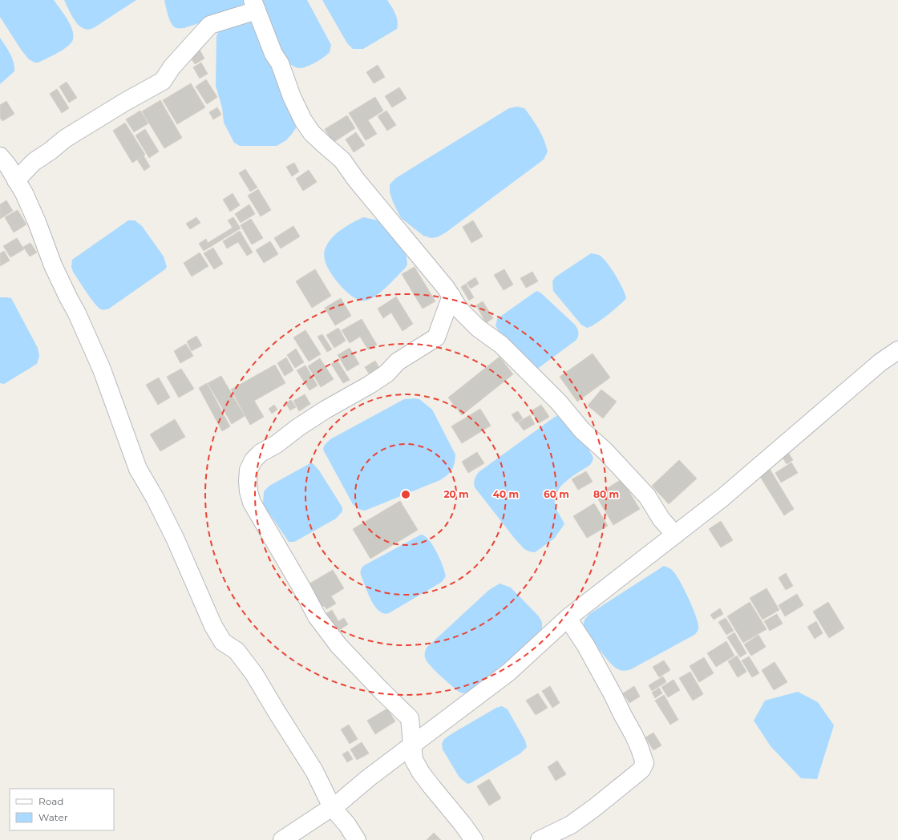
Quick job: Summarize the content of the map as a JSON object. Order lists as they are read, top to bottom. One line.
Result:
{"legend":["Road","Water"],"rings":["20 m","40 m","60 m","80 m"]}
